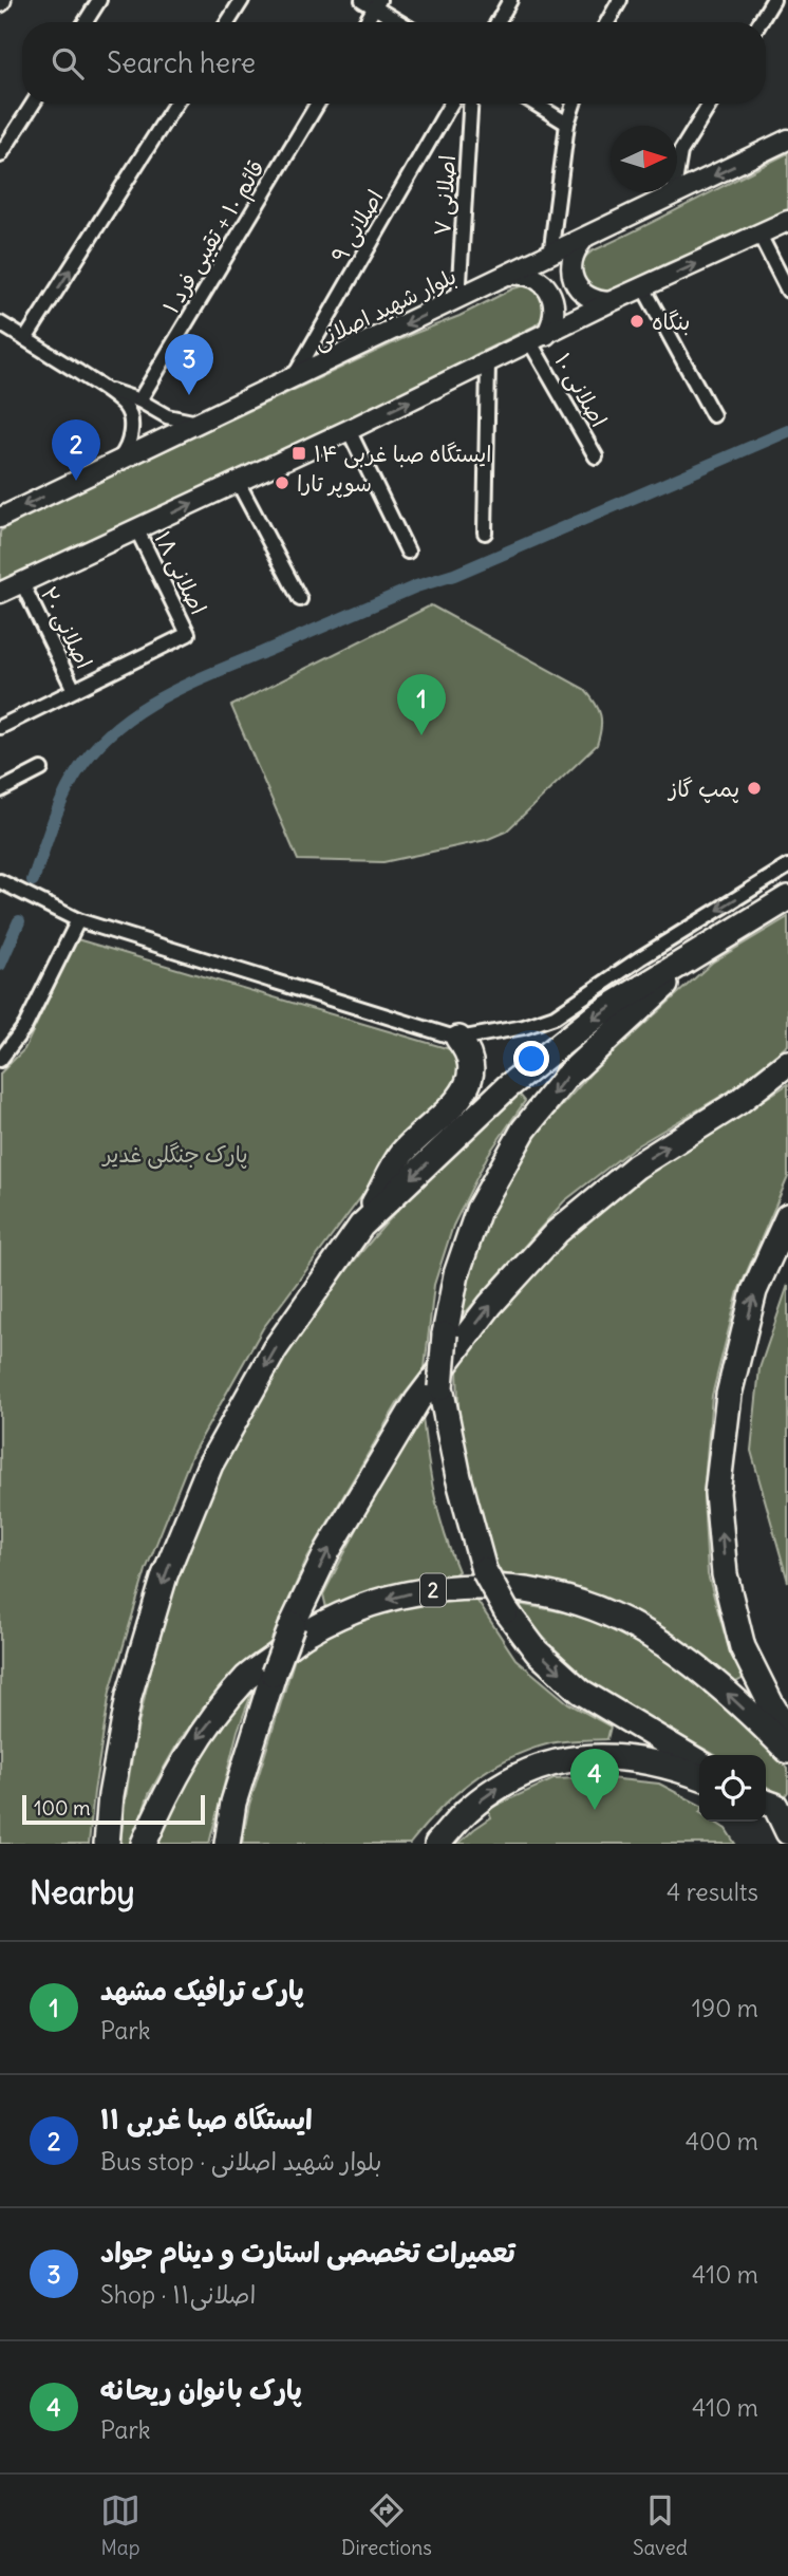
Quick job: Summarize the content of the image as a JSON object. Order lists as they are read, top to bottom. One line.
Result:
{"streets":{"highway":["2"],"main road":["بلوار شهید اصلانی"],"street":["اصلانی ۷","اصلانی ۹","قائم ۱۰ + تقیبی فرد ۱","اصلانی ۱۰","اصلانی ۱۸","اصلانی ۲۰"]},"crossings":[["اصلانی ۷","بلوار شهید اصلانی"],["اصلانی ۹","بلوار شهید اصلانی"],["اصلانی ۱۸","اصلانی ۲۰"]],"parks":["پارک جنگلی غدیر"],"places":{"other":["بنگاه","سوپر تارا","پمپ گاز"],"transit":["ایستگاه صبا غربی ۱۴"]},"scale_bar":"100 m","north":"right","page":{"search":"Search here","pins":["3","2","1","4"],"scale":"100 m","heading":["Nearby","4 results"],"list":[{"mark":"1","name":"پارک ترافیک مشهد","note":"Park","value":"190 m"},{"mark":"2","name":"ایستگاه صبا غربی ۱۱","note":"Bus stop · بلوار شهید اصلانی","value":"400 m"},{"mark":"3","name":"تعمیرات تخصصی استارت و دینام جواد","note":"Shop · اصلانی۱۱","value":"410 m"},{"mark":"4","name":"پارک بانوان ریحانه","note":"Park","value":"410 m"}],"nav":["Map","Directions","Saved"]}}
